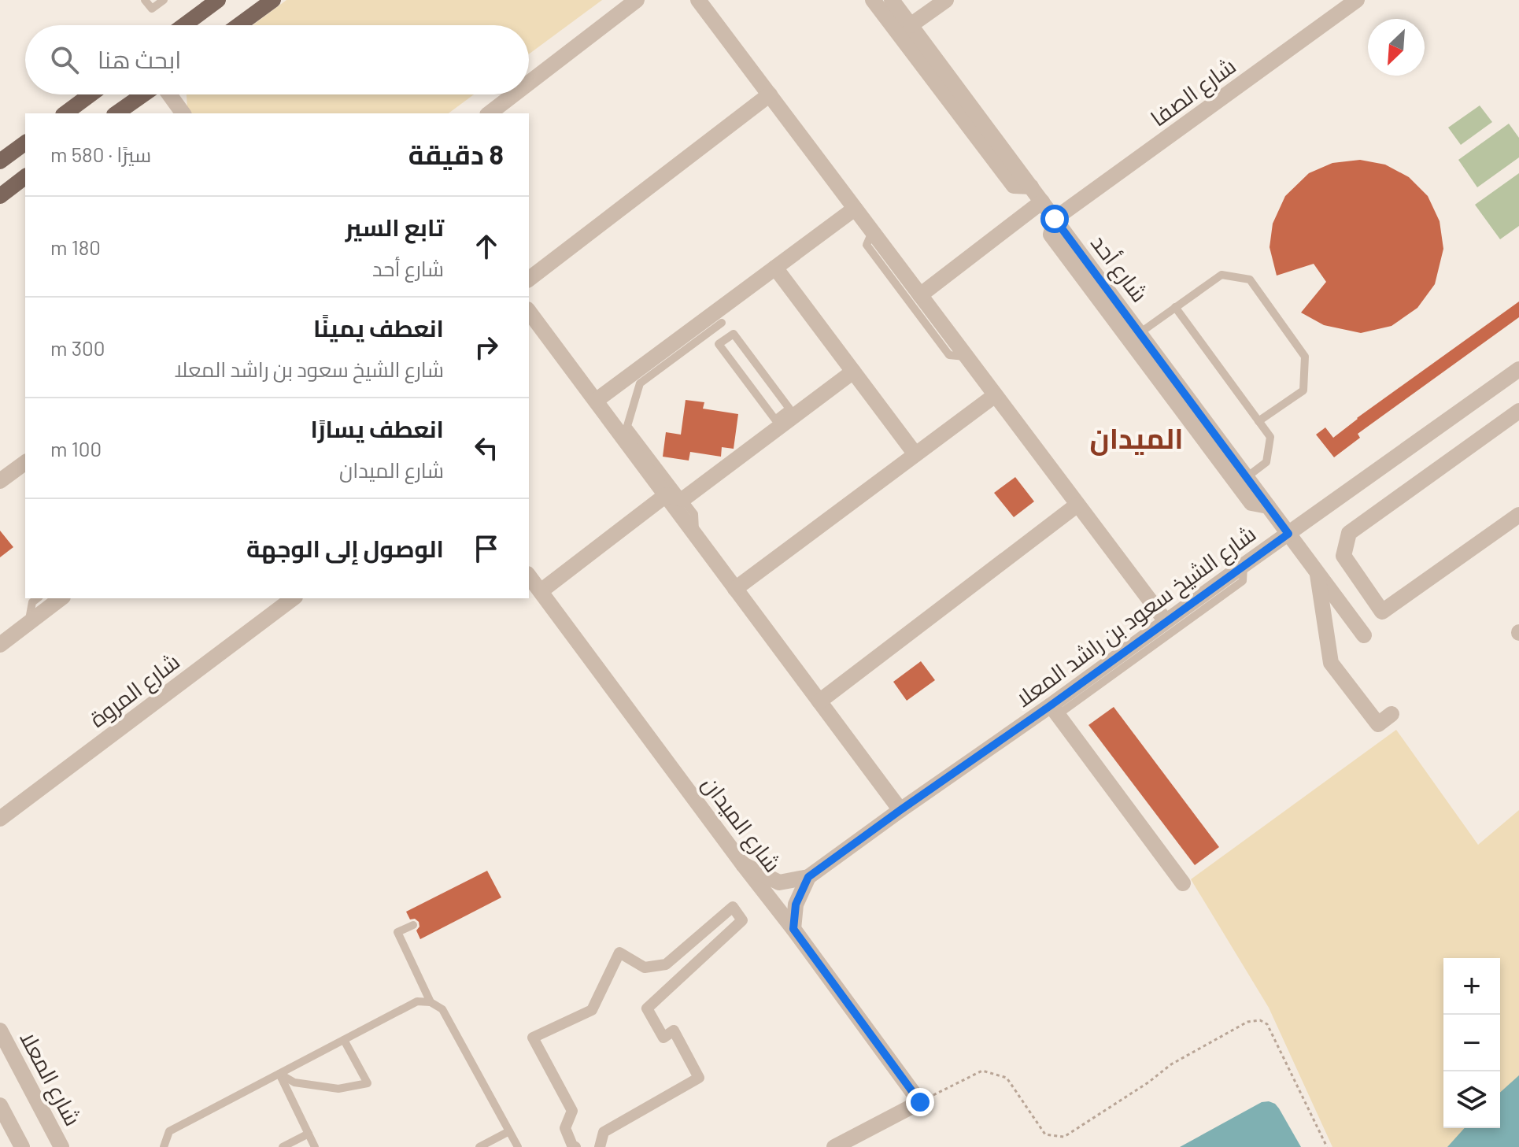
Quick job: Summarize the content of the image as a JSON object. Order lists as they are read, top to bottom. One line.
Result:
{"streets":{"street":["شارع الصفا","شارع أحد","شارع الشيخ سعود بن راشد المعلا","شارع المروة","شارع الميدان","شارع المعلا"]},"crossings":[["شارع الصفا","شارع أحد"],["شارع أحد","شارع الشيخ سعود بن راشد المعلا"],["شارع الشيخ سعود بن راشد المعلا","شارع الميدان"]],"districts":["الميدان"],"north":"bottom left","page":{"search":"ابحث هنا","heading":["8 دقيقة","سيرًا · 580 m"],"list":[["تابع السير","شارع أحد","180 m"],["انعطف يمينًا","شارع الشيخ سعود بن راشد المعلا","300 m"],["انعطف يسارًا","شارع الميدان","100 m"],"الوصول إلى الوجهة"],"map_buttons":["+","−"]}}
